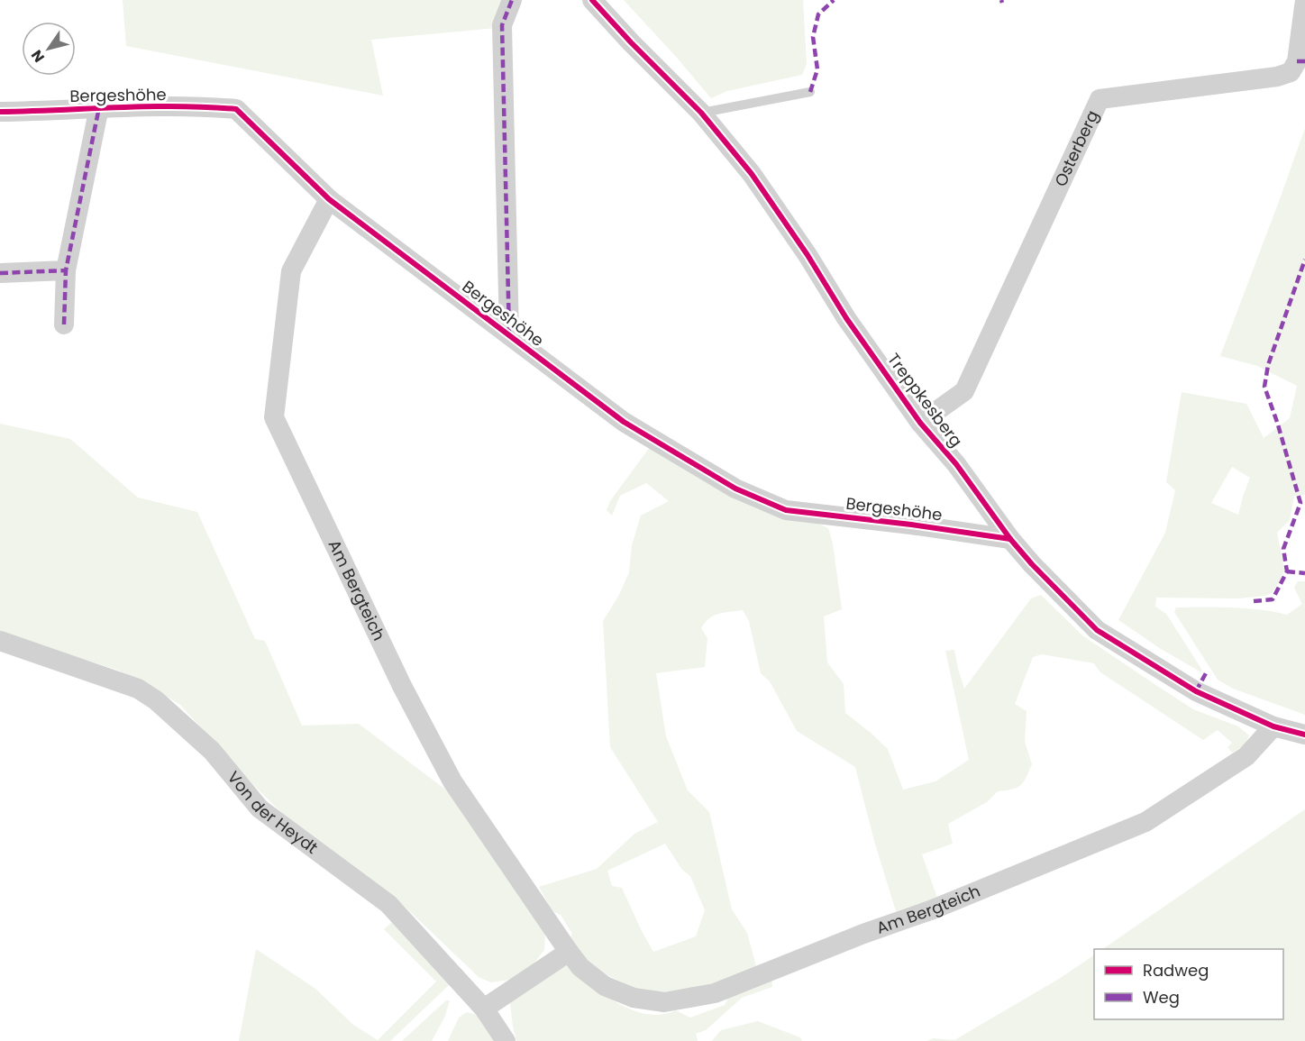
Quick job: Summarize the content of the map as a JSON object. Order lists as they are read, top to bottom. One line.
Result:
{"streets":{"street":["Bergeshöhe","Osterberg","Treppkesberg","Am Bergteich","Von der Heydt"]},"crossings":[["Bergeshöhe","Treppkesberg"],["Bergeshöhe","Am Bergteich"],["Osterberg","Treppkesberg"],["Treppkesberg","Am Bergteich"]],"legend":["Radweg","Weg"],"north":"bottom left"}
